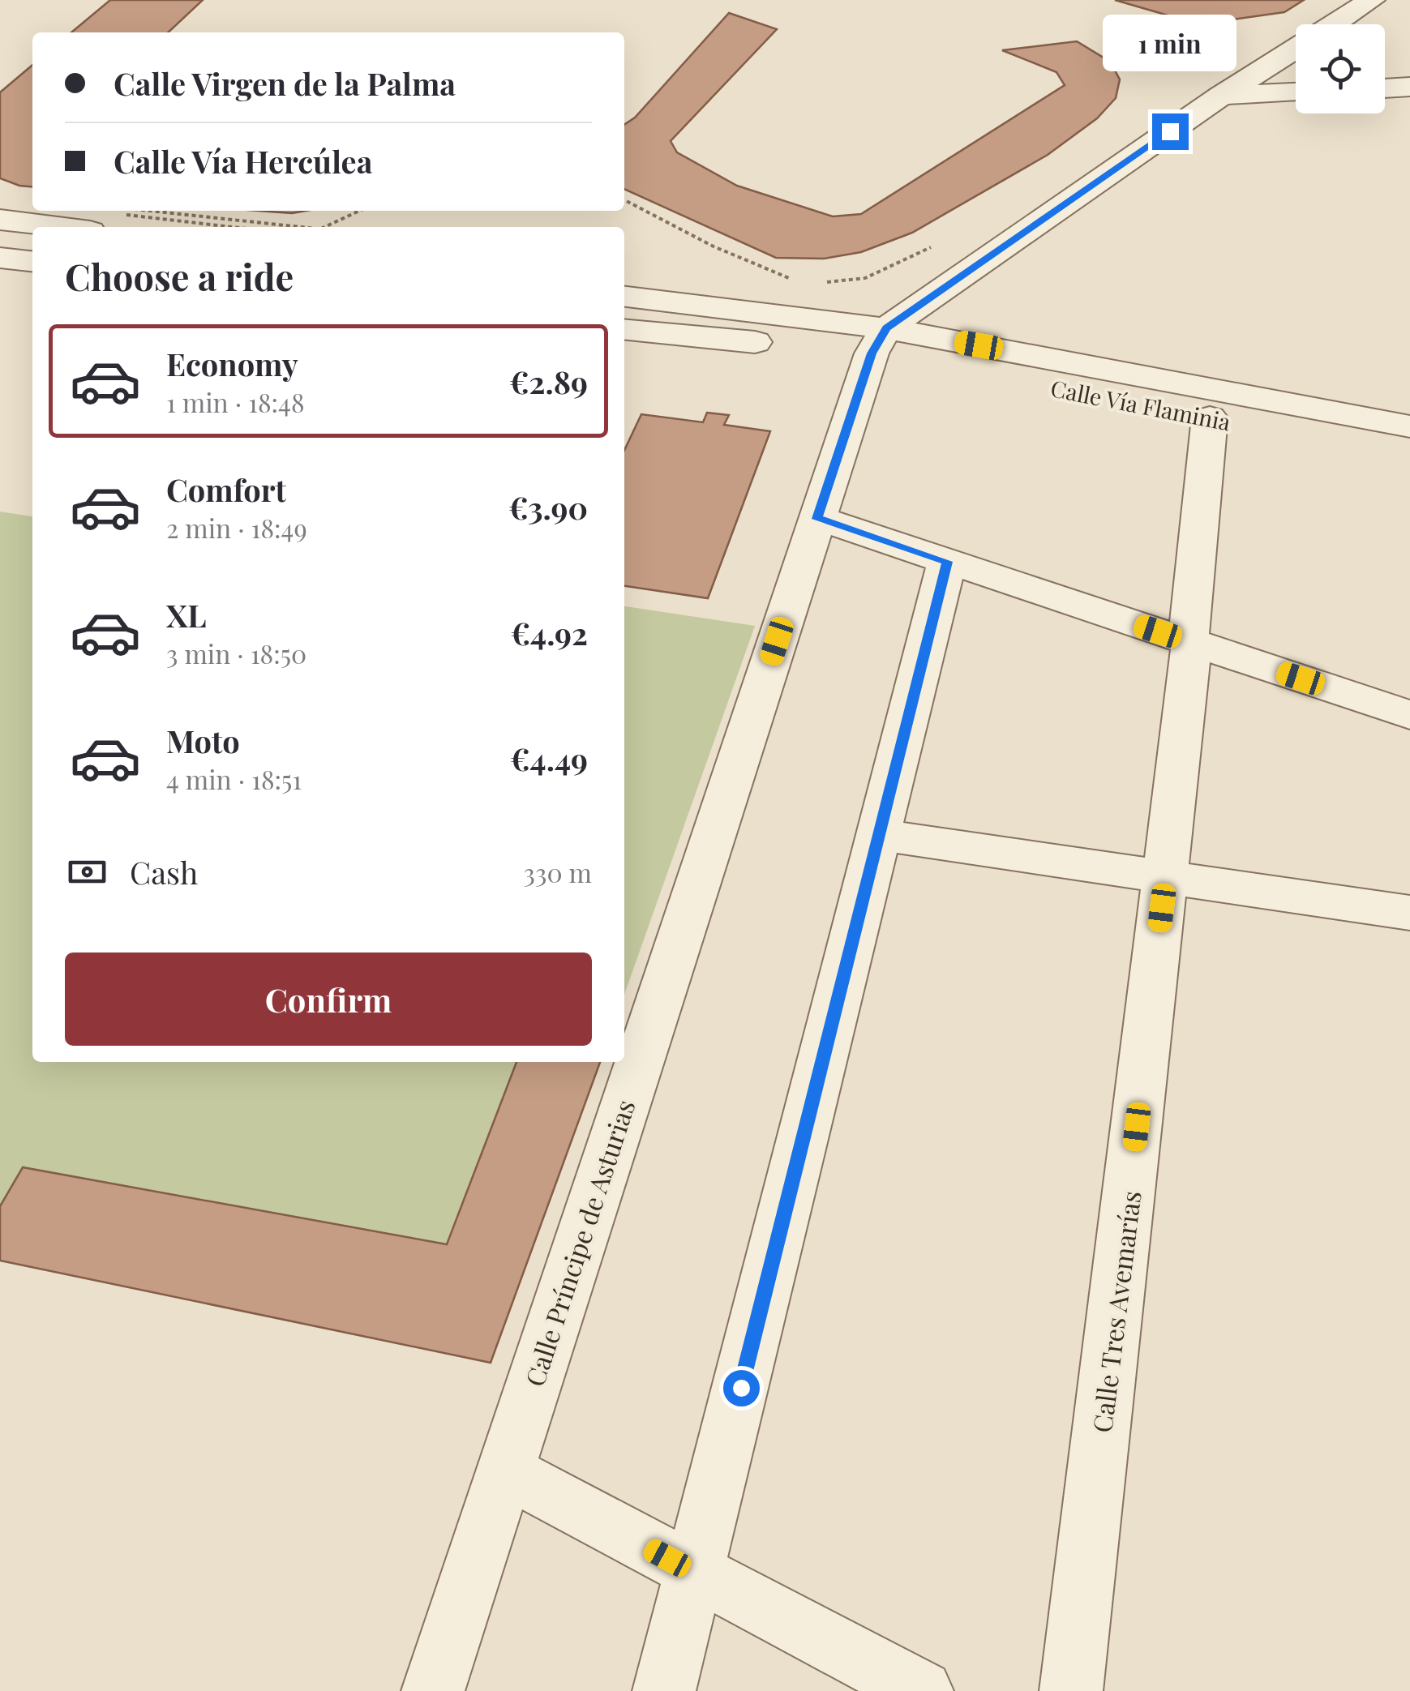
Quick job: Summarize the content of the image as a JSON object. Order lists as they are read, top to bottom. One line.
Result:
{"streets":{"street":["Calle Vía Flaminia","Calle Príncipe de Asturias","Calle Tres Avemarías"]},"crossings":[["Calle Vía Flaminia","Calle Príncipe de Asturias"],["Calle Vía Flaminia","Calle Tres Avemarías"]],"page":{"bubble":"1 min","banner":["Calle Virgen de la Palma","Calle Vía Hercúlea"],"heading":"Choose a ride","list":[{"name":"Economy","note":"1 min · 18:48","value":"€2.89"},{"name":"Comfort","note":"2 min · 18:49","value":"€3.90"},{"name":"XL","note":"3 min · 18:50","value":"€4.92"},{"name":"Moto","note":"4 min · 18:51","value":"€4.49"}],"pay":["Cash","330 m"],"buttons":"Confirm"}}
